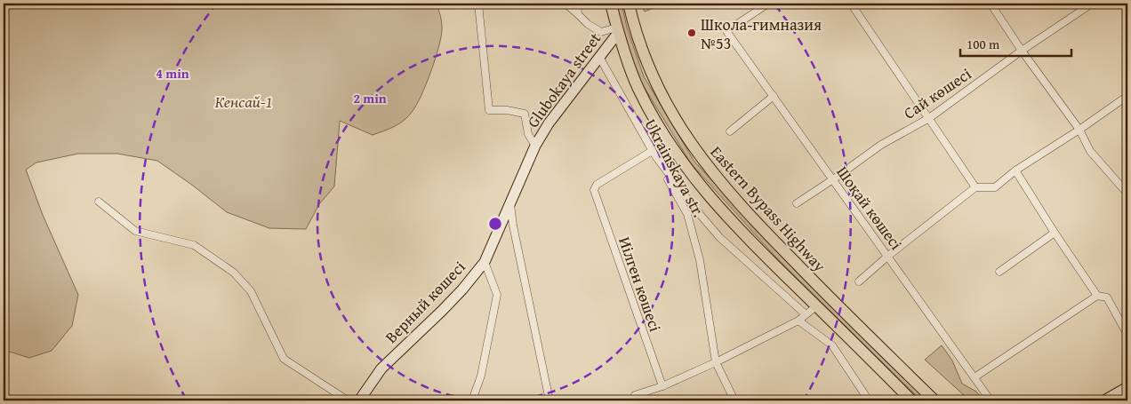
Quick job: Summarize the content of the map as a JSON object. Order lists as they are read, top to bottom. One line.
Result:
{"streets":{"main road":["Eastern Bypass Highway"],"street":["Glubokaya street","Сай көшесі","Ukrainskaya str.","Шоқай көшесі","Иілген көшесі","Верный көшесі"]},"crossings":[["Glubokaya street","Ukrainskaya str."],["Glubokaya street","Eastern Bypass Highway"],["Glubokaya street","Верный көшесі"],["Сай көшесі","Шоқай көшесі"],["Ukrainskaya str.","Иілген көшесі"]],"parks":["Кенсай-1"],"places":["Школа-гимназия №53"],"scale_bar":"100 m","rings":["4 min","2 min"]}
